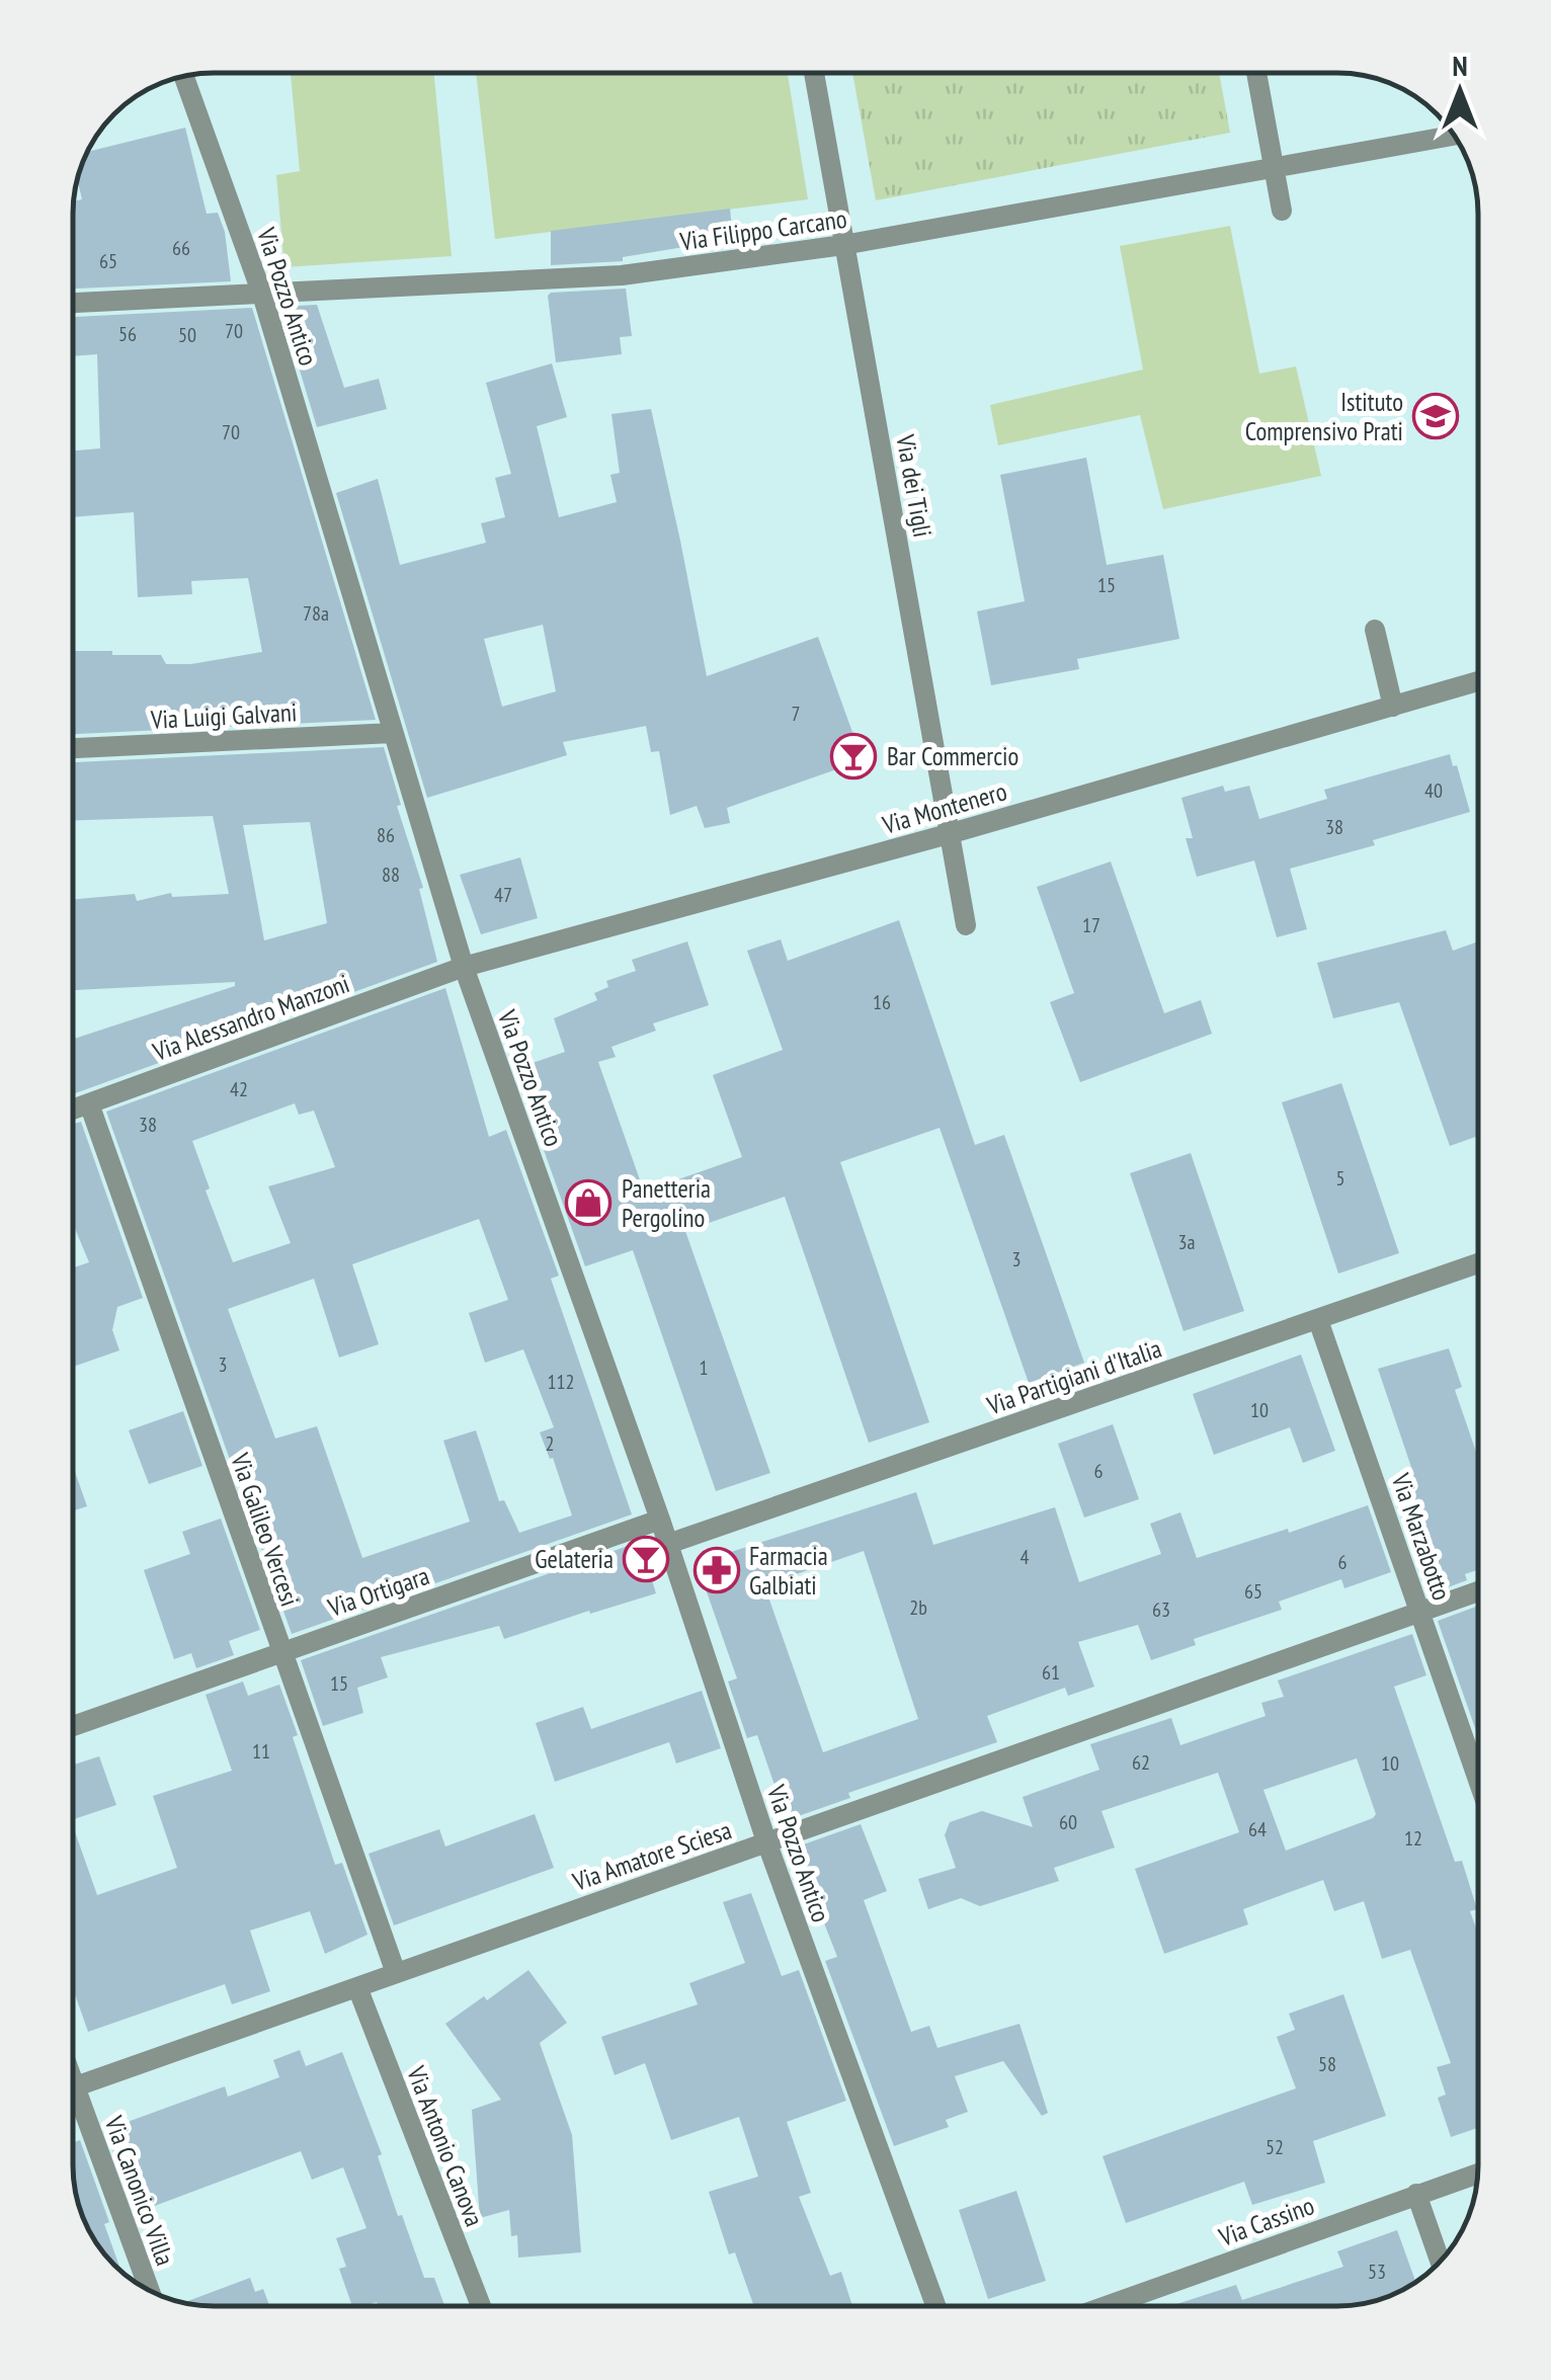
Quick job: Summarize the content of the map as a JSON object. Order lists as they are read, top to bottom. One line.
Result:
{"streets":{"street":["Via Filippo Carcano","Via Pozzo Antico","Via dei Tigli","Via Luigi Galvani","Via Montenero","Via Alessandro Manzoni","Via Partigiani d'Italia","Via Galileo Vercesi","Via Marzabotto","Via Ortigara","Via Amatore Sciesa","Via Antonio Canova","Via Canonico Villa","Via Cassino"]},"crossings":[["Via Filippo Carcano","Via Pozzo Antico"],["Via Filippo Carcano","Via dei Tigli"],["Via Pozzo Antico","Via Luigi Galvani"],["Via Pozzo Antico","Via Montenero"],["Via Pozzo Antico","Via Alessandro Manzoni"],["Via Pozzo Antico","Via Partigiani d'Italia"],["Via Pozzo Antico","Via Ortigara"],["Via Pozzo Antico","Via Amatore Sciesa"],["Via dei Tigli","Via Montenero"],["Via Montenero","Via Alessandro Manzoni"],["Via Alessandro Manzoni","Via Galileo Vercesi"],["Via Partigiani d'Italia","Via Marzabotto"],["Via Galileo Vercesi","Via Ortigara"],["Via Galileo Vercesi","Via Amatore Sciesa"],["Via Marzabotto","Via Amatore Sciesa"],["Via Amatore Sciesa","Via Antonio Canova"]],"places":{"school or university":["Istituto Comprensivo Prati"],"bar":["Bar Commercio","Gelateria"],"shop":["Panetteria Pergolino"],"pharmacy":["Farmacia Galbiati"]},"house_numbers":["66","65","70","56","50","70","15","78a","7","40","38","86","88","47","17","16","42","38","5","3a","3","3","1","112","10","2","6","4","6","65","2b","63","61","15","11","62","10","60","64","12","58","52","53"],"north":"top"}
